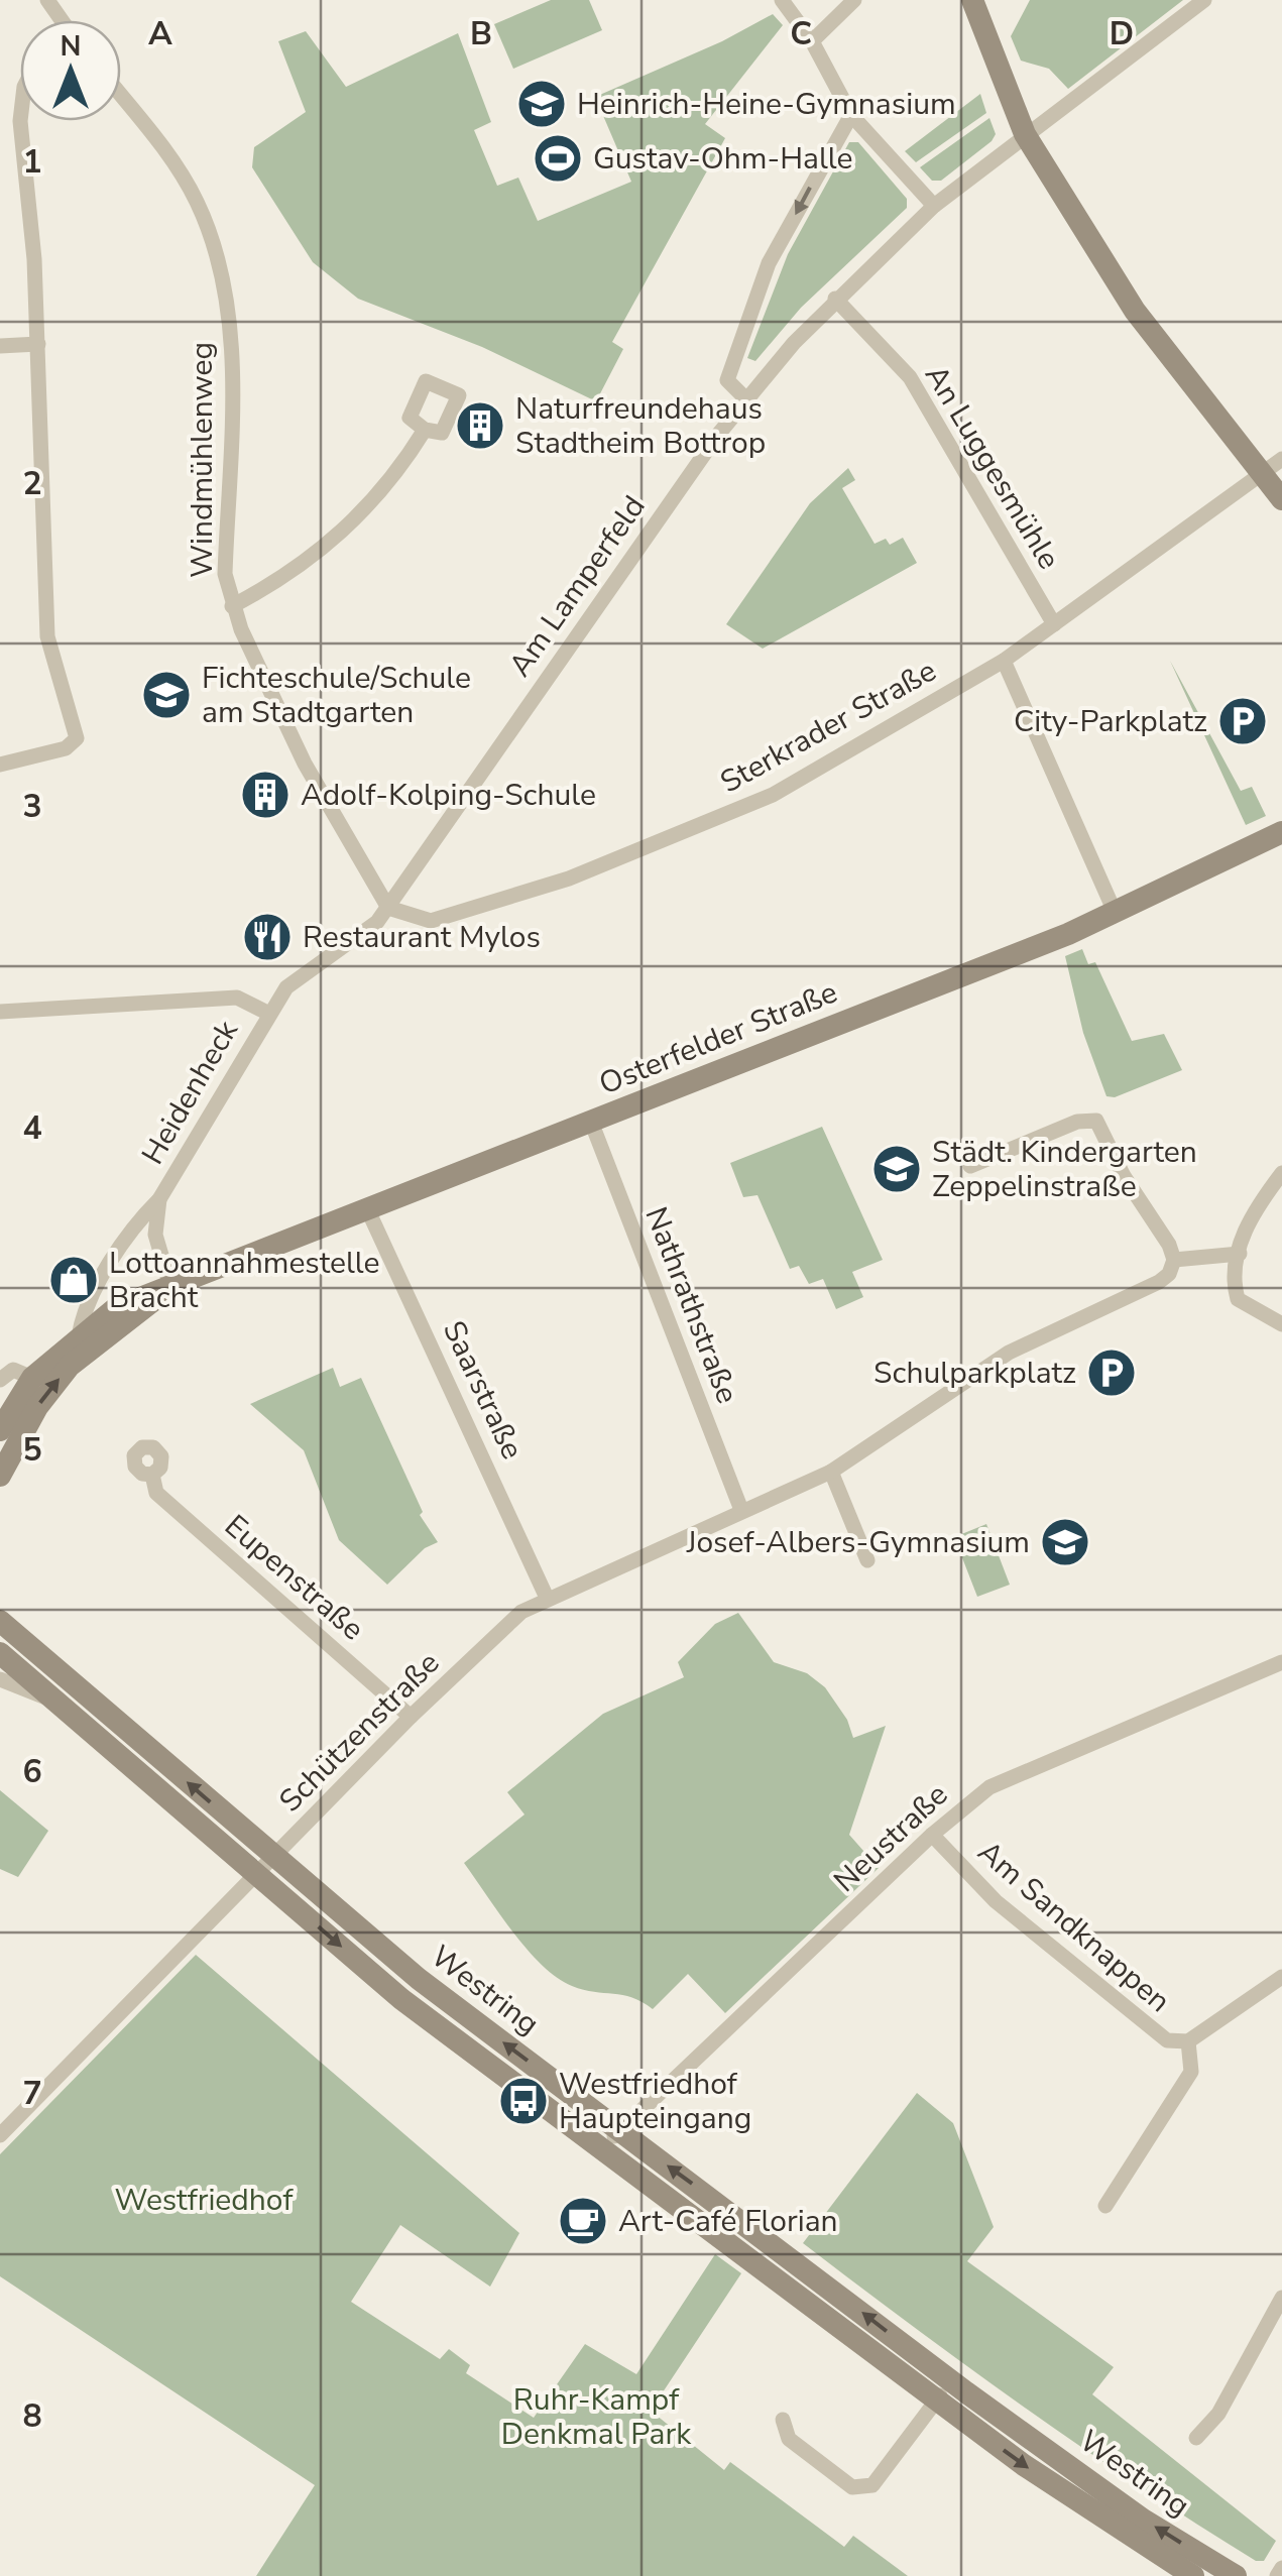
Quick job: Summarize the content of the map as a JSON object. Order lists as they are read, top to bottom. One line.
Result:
{"streets":{"main road":["Osterfelder Straße","Westring"],"street":["Windmühlenweg","An Luggesmühle","Am Lamperfeld","Sterkrader Straße","Heidenheck","Nathrathstraße","Saarstraße","Eupenstraße","Schützenstraße","Neustraße","Am Sandknappen"]},"crossings":[["Windmühlenweg","Am Lamperfeld"],["Windmühlenweg","Sterkrader Straße"],["An Luggesmühle","Am Lamperfeld"],["An Luggesmühle","Sterkrader Straße"],["Am Lamperfeld","Sterkrader Straße"],["Osterfelder Straße","Heidenheck"],["Osterfelder Straße","Nathrathstraße"],["Osterfelder Straße","Saarstraße"],["Nathrathstraße","Schützenstraße"],["Saarstraße","Schützenstraße"],["Eupenstraße","Schützenstraße"],["Schützenstraße","Westring"],["Neustraße","Am Sandknappen"],["Neustraße","Westring"]],"parks":["Westfriedhof","Ruhr-Kampf Denkmal Park"],"places":{"school or university":["Heinrich-Heine-Gymnasium","Fichteschule/Schule am Stadtgarten","Städt. Kindergarten Zeppelinstraße","Josef-Albers-Gymnasium"],"sports":["Gustav-Ohm-Halle"],"building":["Naturfreundehaus Stadtheim Bottrop","Adolf-Kolping-Schule"],"parking":["City-Parkplatz","Schulparkplatz"],"restaurant":["Restaurant Mylos"],"shop":["Lottoannahmestelle Bracht"],"bus stop":["Westfriedhof Haupteingang"],"cafe":["Art-Café Florian"]},"north":"top","grid":{"columns":["A","B","C","D"],"rows":["1","2","3","4","5","6","7","8"]}}
